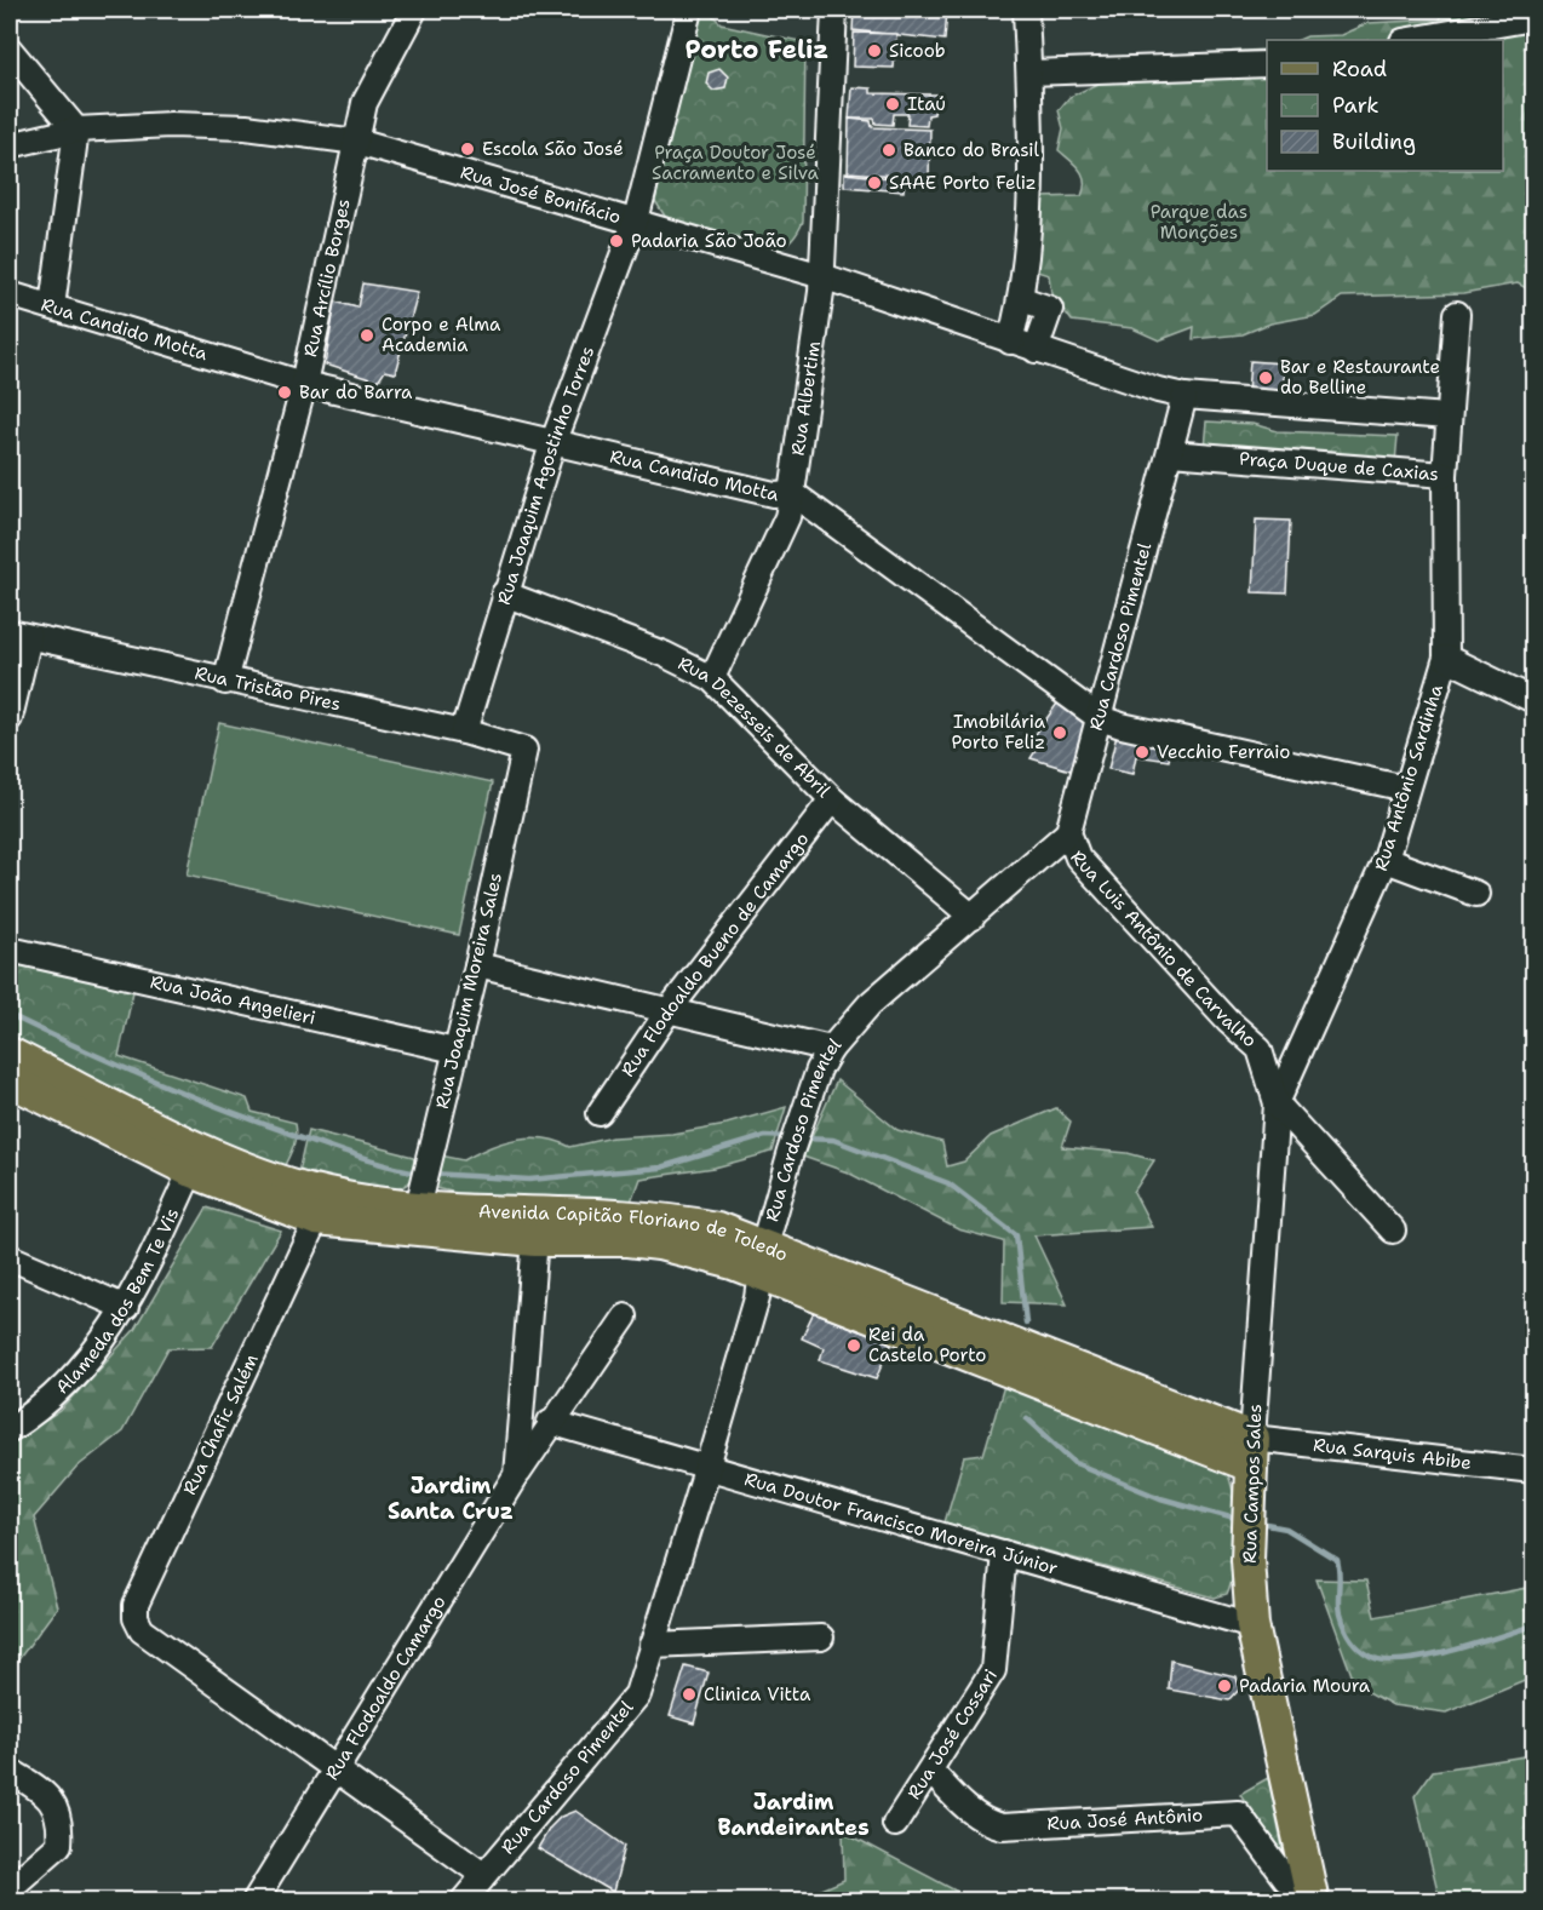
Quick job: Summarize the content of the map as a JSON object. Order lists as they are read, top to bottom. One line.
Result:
{"streets":{"main road":["Avenida Capitão Floriano de Toledo","Rua Campos Sales"],"street":["Rua José Bonifácio","Rua Arcílio Borges","Rua Candido Motta","Rua Albertim","Praça Duque de Caxias","Rua Joaquim Agostinho Torres","Rua Cardoso Pimentel","Rua Tristão Pires","Rua Dezesseis de Abril","Rua Antônio Sardinha","Rua Luis Antônio de Carvalho","Rua Flodoaldo Bueno de Camargo","Rua Joaquim Moreira Sales","Rua João Angelieri","Alameda dos Bem Te Vis","Rua Chafic Salém","Rua Sarquis Abibe","Rua Doutor Francisco Moreira Júnior","Rua Flodoaldo Camargo","Rua José Cossari","Rua José Antônio"]},"crossings":[["Rua José Bonifácio","Rua Arcílio Borges"],["Rua José Bonifácio","Rua Albertim"],["Rua José Bonifácio","Rua Joaquim Agostinho Torres"],["Rua José Bonifácio","Rua Cardoso Pimentel"],["Rua Arcílio Borges","Rua Candido Motta"],["Rua Arcílio Borges","Rua Tristão Pires"],["Rua Candido Motta","Rua Albertim"],["Rua Candido Motta","Rua Joaquim Agostinho Torres"],["Rua Candido Motta","Rua Cardoso Pimentel"],["Rua Candido Motta","Rua Antônio Sardinha"],["Rua Albertim","Rua Dezesseis de Abril"],["Praça Duque de Caxias","Rua Cardoso Pimentel"],["Praça Duque de Caxias","Rua Antônio Sardinha"],["Rua Joaquim Agostinho Torres","Rua Tristão Pires"],["Rua Joaquim Agostinho Torres","Rua Dezesseis de Abril"],["Rua Cardoso Pimentel","Rua Dezesseis de Abril"],["Rua Cardoso Pimentel","Rua Luis Antônio de Carvalho"],["Rua Cardoso Pimentel","Avenida Capitão Floriano de Toledo"],["Rua Cardoso Pimentel","Rua Doutor Francisco Moreira Júnior"],["Rua Tristão Pires","Rua Joaquim Moreira Sales"],["Rua Dezesseis de Abril","Rua Flodoaldo Bueno de Camargo"],["Rua Antônio Sardinha","Rua Luis Antônio de Carvalho"],["Rua Antônio Sardinha","Rua Campos Sales"],["Rua Luis Antônio de Carvalho","Rua Campos Sales"],["Rua Joaquim Moreira Sales","Rua João Angelieri"],["Rua Joaquim Moreira Sales","Avenida Capitão Floriano de Toledo"],["Avenida Capitão Floriano de Toledo","Alameda dos Bem Te Vis"],["Avenida Capitão Floriano de Toledo","Rua Chafic Salém"],["Avenida Capitão Floriano de Toledo","Rua Sarquis Abibe"],["Avenida Capitão Floriano de Toledo","Rua Campos Sales"],["Avenida Capitão Floriano de Toledo","Rua Flodoaldo Camargo"],["Rua Chafic Salém","Rua Flodoaldo Camargo"],["Rua Sarquis Abibe","Rua Campos Sales"],["Rua Campos Sales","Rua Doutor Francisco Moreira Júnior"],["Rua Campos Sales","Rua José Antônio"],["Rua Doutor Francisco Moreira Júnior","Rua Flodoaldo Camargo"],["Rua Doutor Francisco Moreira Júnior","Rua José Cossari"],["Rua José Cossari","Rua José Antônio"]],"districts":["Porto Feliz","Jardim Santa Cruz","Jardim Bandeirantes"],"parks":["Praça Doutor José Sacramento e Silva","Parque das Monções"],"places":["Sicoob","Itaú","Escola São José","Banco do Brasil","SAAE Porto Feliz","Padaria São João","Corpo e Alma Academia","Bar e Restaurante do Belline","Bar do Barra","Imobilária Porto Feliz","Vecchio Ferraio","Rei da Castelo Porto","Padaria Moura","Clinica Vitta"],"legend":["Road","Park","Building"]}
